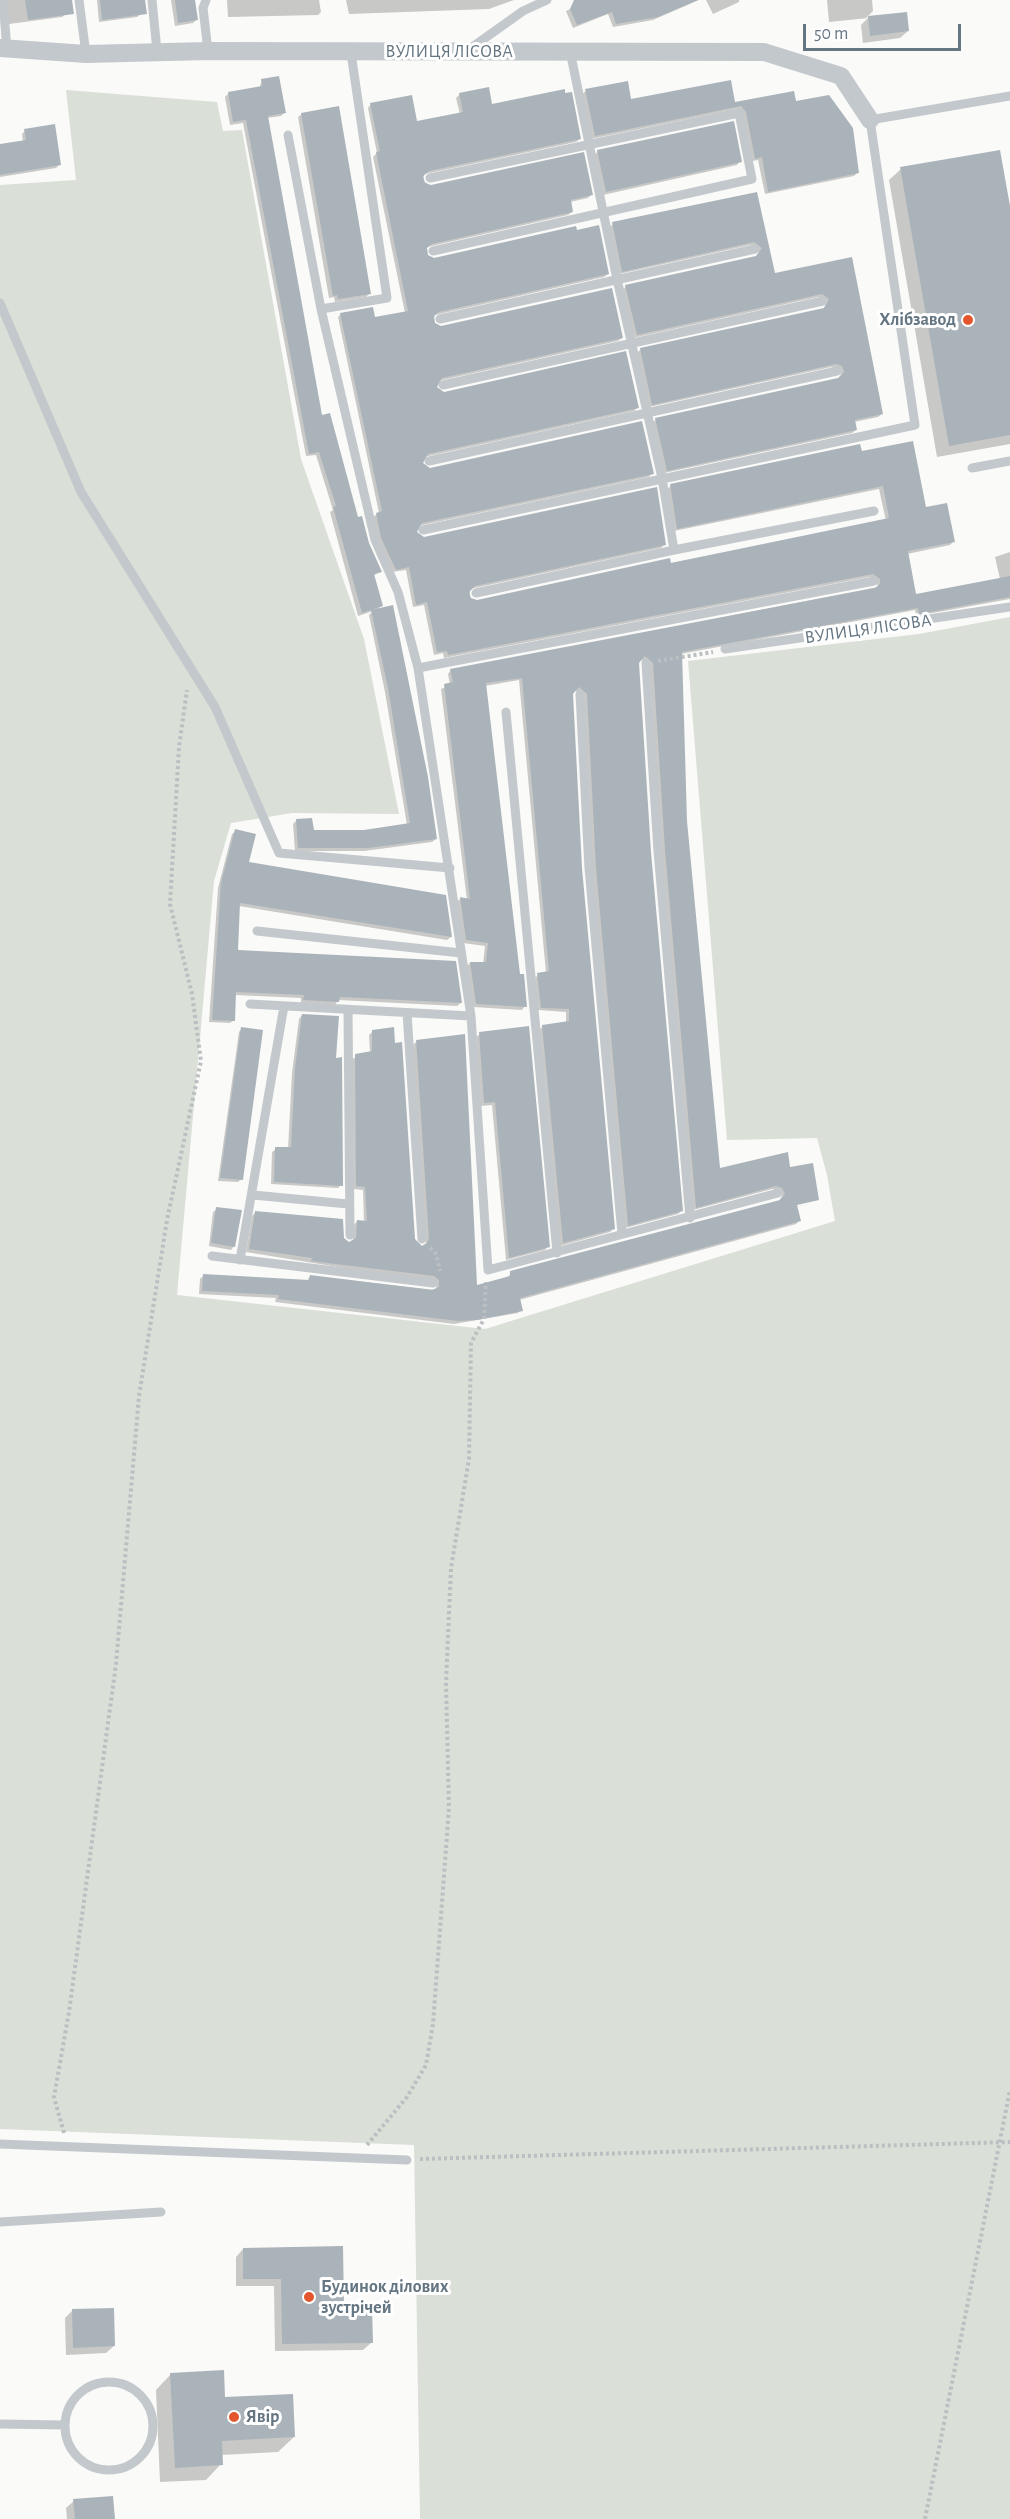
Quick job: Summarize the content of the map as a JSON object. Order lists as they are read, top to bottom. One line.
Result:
{"streets":{"street":["ВУЛИЦЯ ЛІСОВА"]},"places":["Хлібзавод","Будинок ділових зустрічей","Явір"],"scale_bar":"50 m"}
